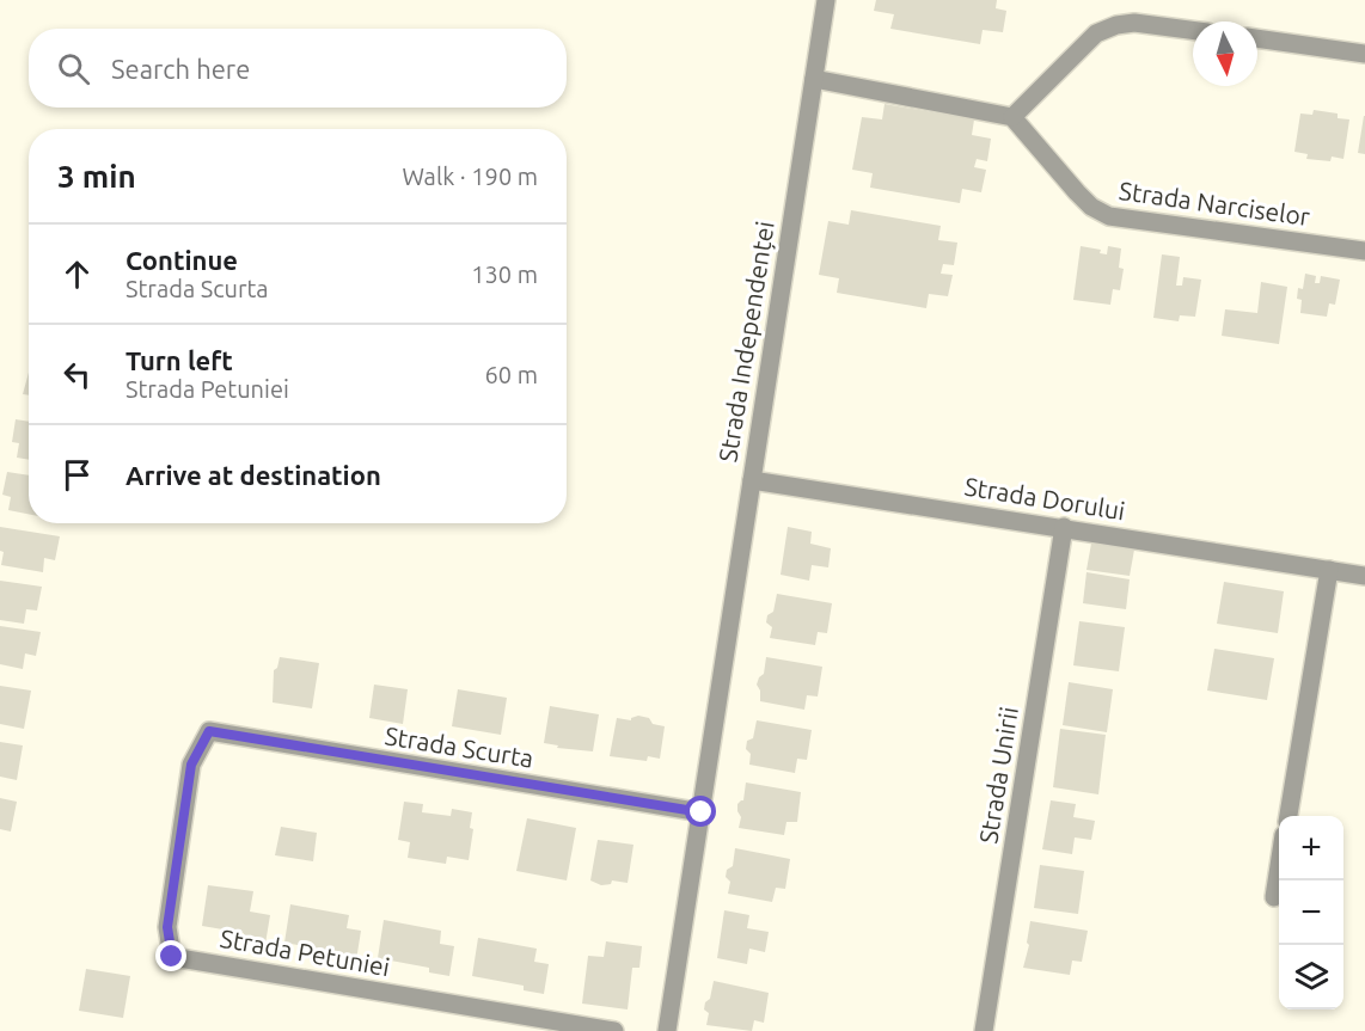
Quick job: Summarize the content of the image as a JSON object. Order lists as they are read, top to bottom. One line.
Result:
{"streets":{"street":["Strada Narciselor","Strada Independenței","Strada Dorului","Strada Scurta","Strada Unirii","Strada Petuniei"]},"crossings":[["Strada Independenței","Strada Dorului"],["Strada Independenței","Strada Scurta"],["Strada Dorului","Strada Unirii"],["Strada Scurta","Strada Petuniei"]],"north":"bottom","page":{"search":"Search here","heading":["3 min","Walk · 190 m"],"list":[["Continue","Strada Scurta","130 m"],["Turn left","Strada Petuniei","60 m"],"Arrive at destination"],"map_buttons":["+","−"]}}
